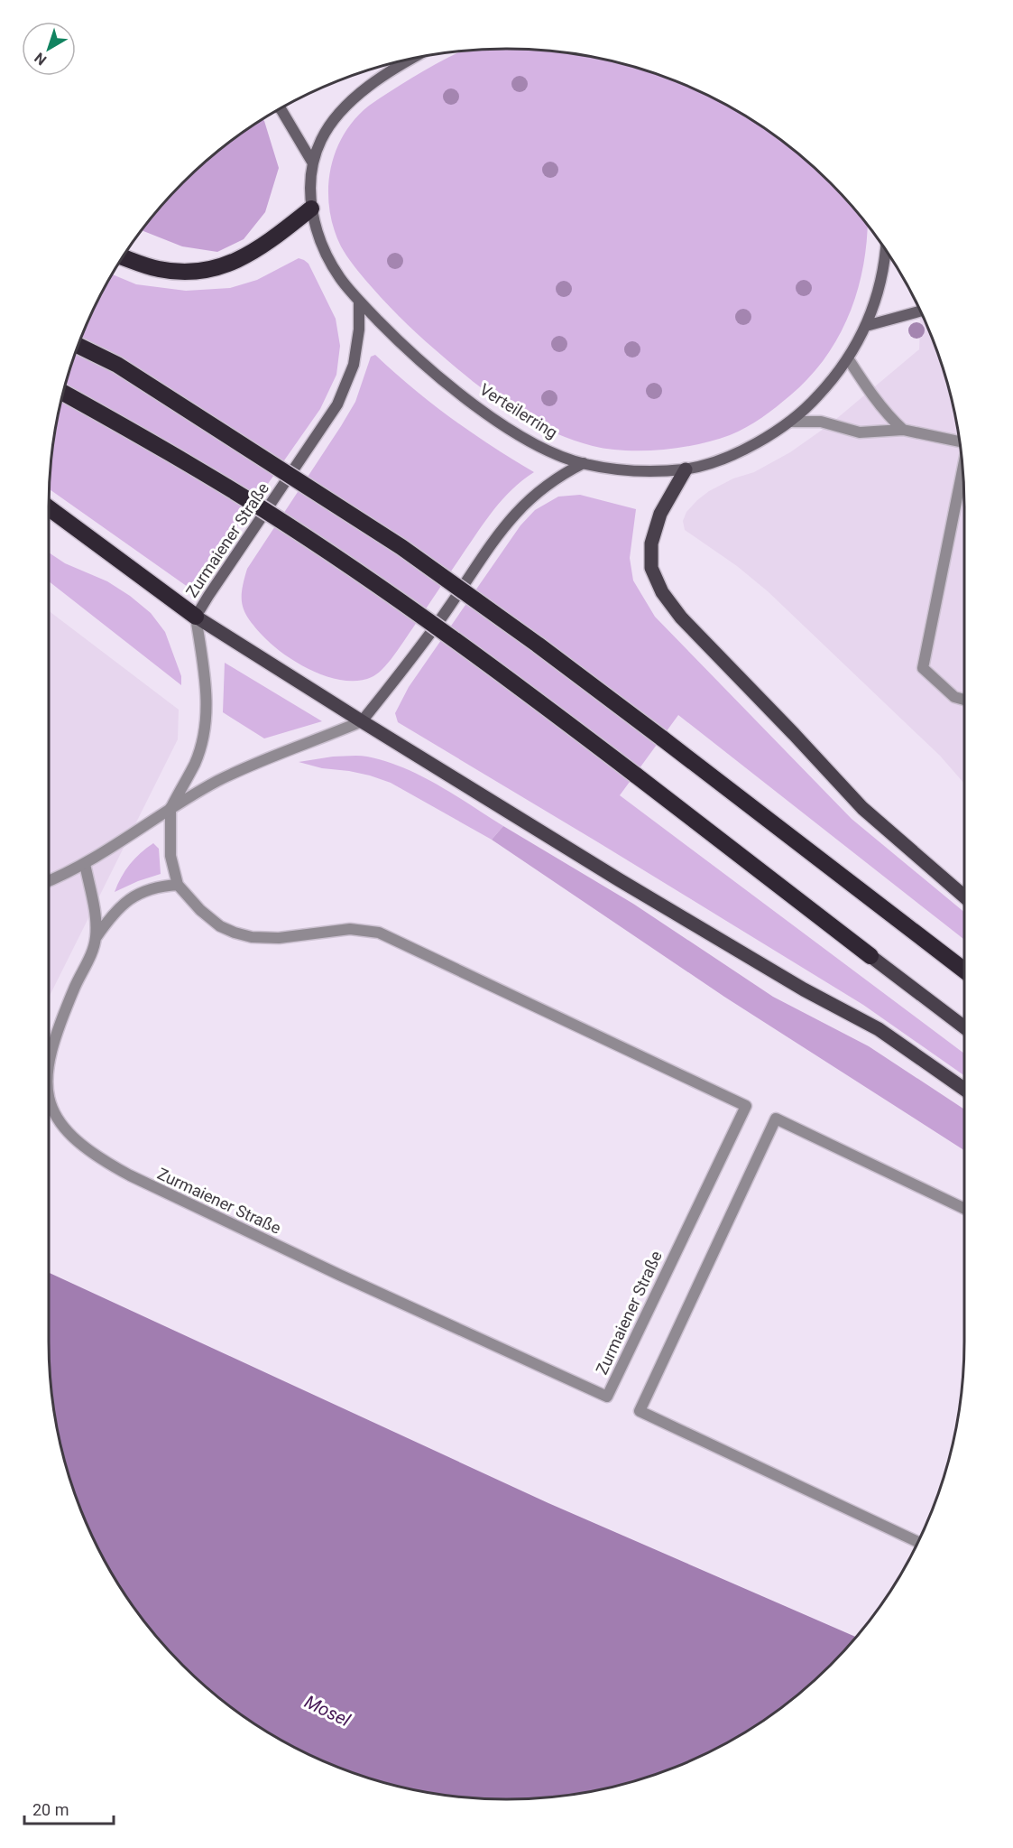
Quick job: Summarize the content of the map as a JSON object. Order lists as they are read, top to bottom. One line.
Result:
{"streets":{"main road":["Verteilerring","Zurmaiener Straße"]},"crossings":[["Verteilerring","Zurmaiener Straße"]],"water":["Mosel"],"scale_bar":"20 m","north":"bottom left"}
